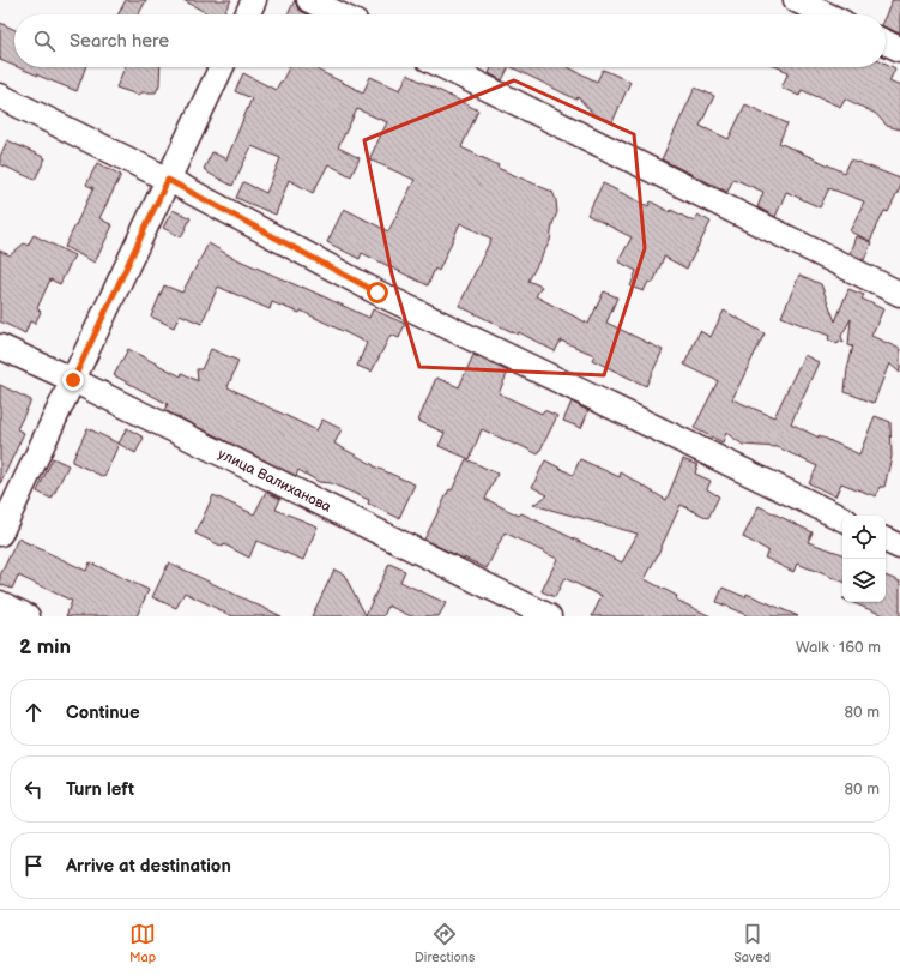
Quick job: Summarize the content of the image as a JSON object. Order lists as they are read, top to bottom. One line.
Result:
{"streets":{"street":["улица Валиханова"]},"page":{"search":"Search here","heading":["2 min","Walk · 160 m"],"list":[["Continue","80 m"],["Turn left","80 m"],"Arrive at destination"],"nav":["Map","Directions","Saved"]}}
